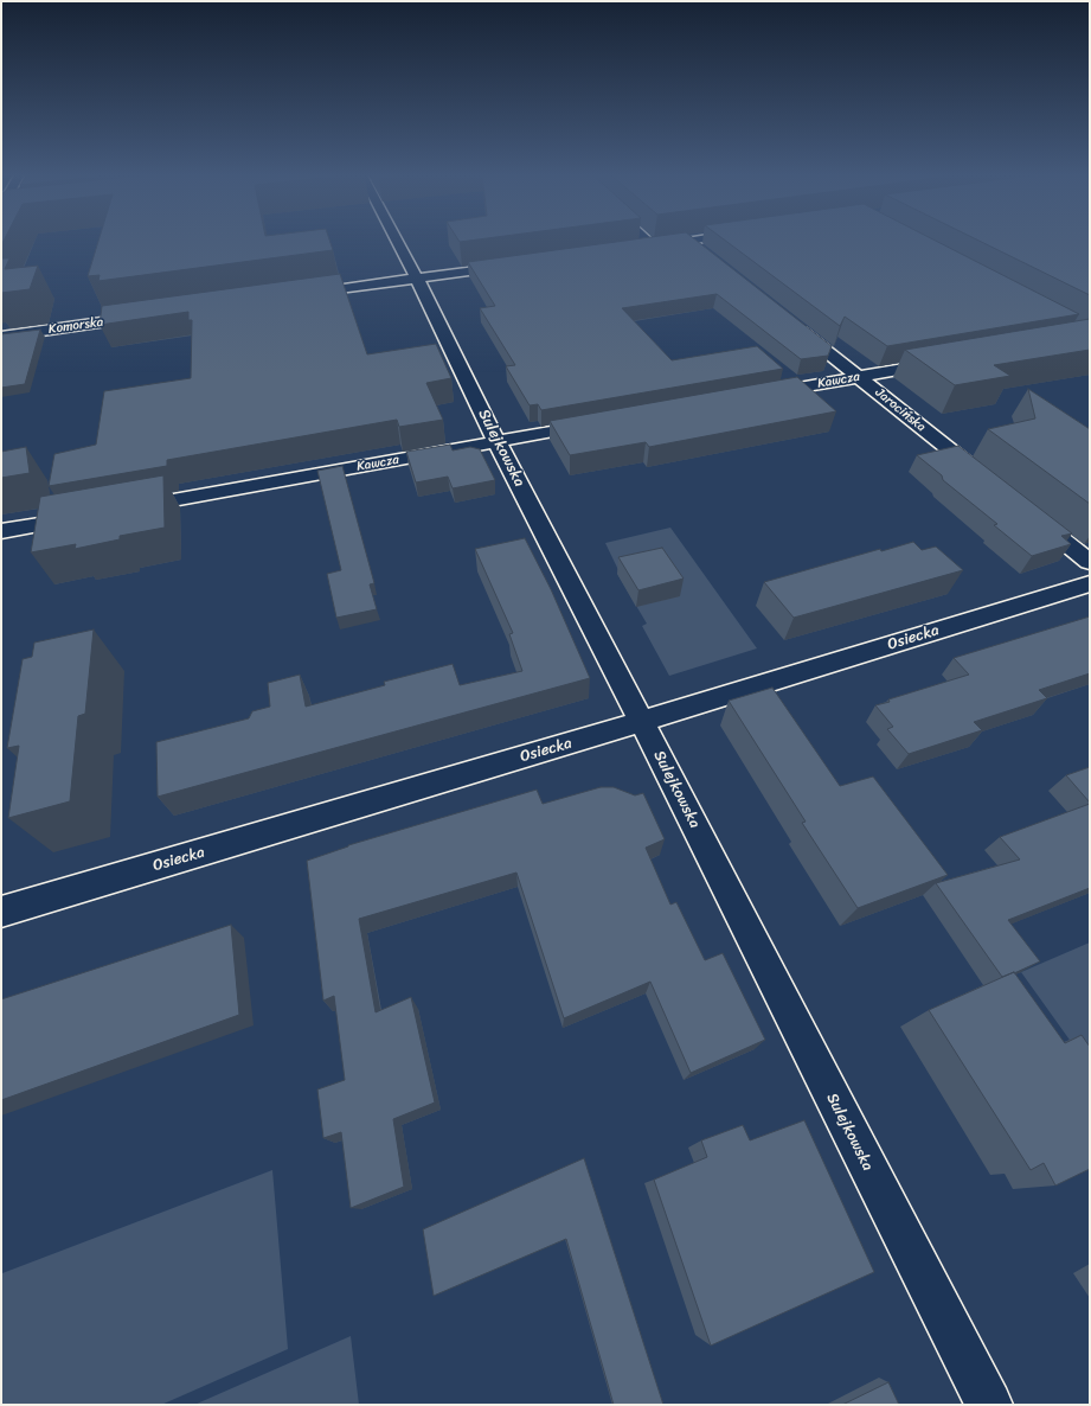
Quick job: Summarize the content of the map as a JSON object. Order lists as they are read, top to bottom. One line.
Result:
{"streets":{"street":["Komorska","Kawcza","Jarocińska","Sulejkowska","Osiecka"]},"crossings":[["Kawcza","Jarocińska"],["Kawcza","Sulejkowska"],["Sulejkowska","Osiecka"]]}
